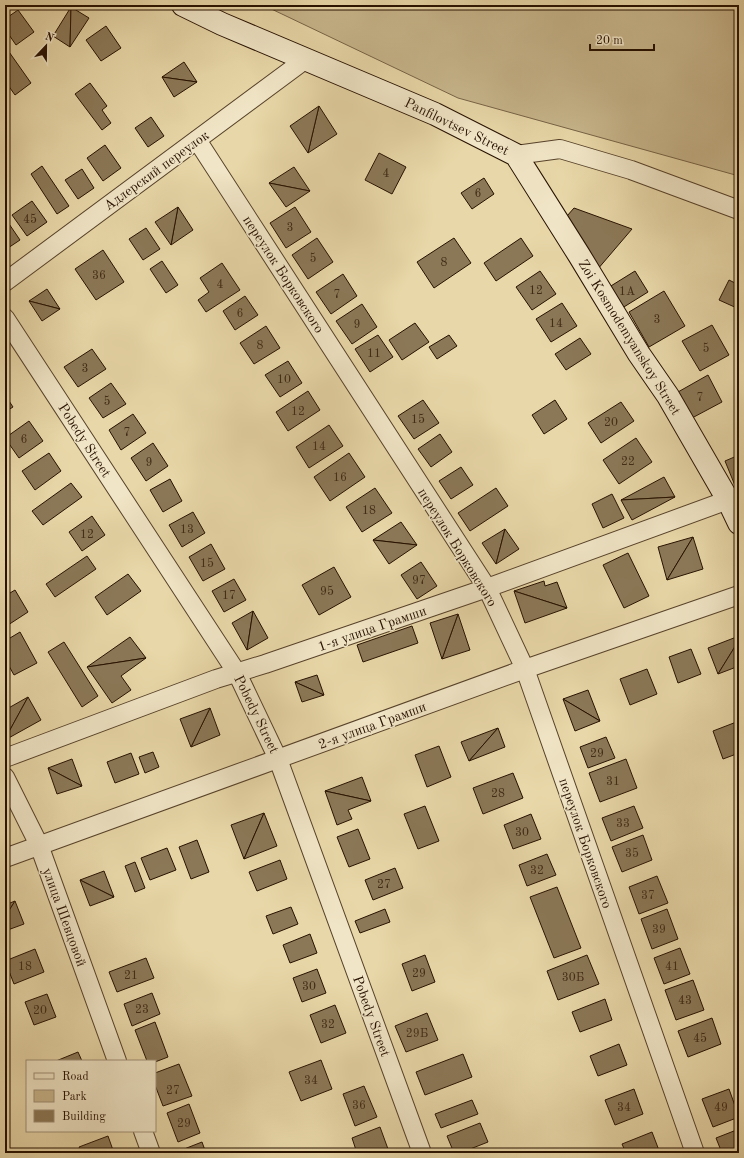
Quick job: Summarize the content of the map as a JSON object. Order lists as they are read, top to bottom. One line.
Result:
{"streets":{"street":["Panfilovtsev Street","Адлерский переулок","переулок Борковского","Zoi Kosmodemyanskoy Street","Pobedy Street","1-я улица Грамши","2-я улица Грамши","улица Шевцовой"]},"crossings":[["Panfilovtsev Street","Адлерский переулок"],["Panfilovtsev Street","Zoi Kosmodemyanskoy Street"],["Адлерский переулок","переулок Борковского"],["переулок Борковского","1-я улица Грамши"],["переулок Борковского","2-я улица Грамши"],["Zoi Kosmodemyanskoy Street","1-я улица Грамши"],["Pobedy Street","1-я улица Грамши"],["Pobedy Street","2-я улица Грамши"],["2-я улица Грамши","улица Шевцовой"]],"house_numbers":["4","6","45","3","5","8","36","4","12","1А","7","6","3","14","9","8","5","11","3","10","7","5","12","15","20","7","6","14","22","9","16","18","13","12","15","97","95","17","29","31","28","33","30","35","32","27","37","39","18","41","29","21","30Б","30","43","23","20","32","29Б","45","34","27","36","34","49","29"],"legend":["Road","Park","Building"],"scale_bar":"20 m","north":"top"}
